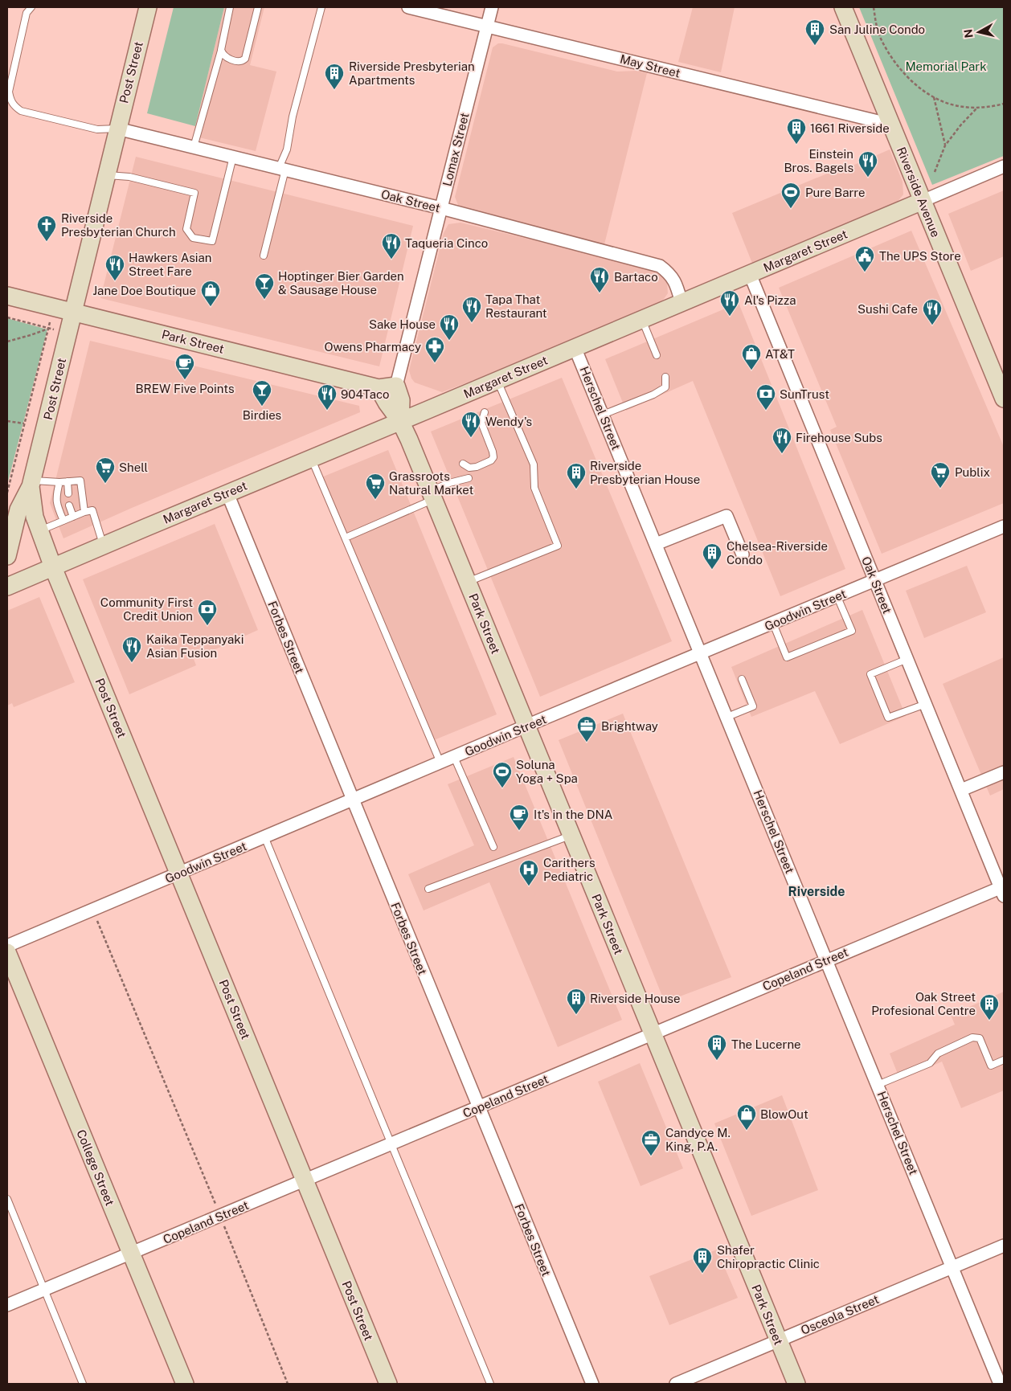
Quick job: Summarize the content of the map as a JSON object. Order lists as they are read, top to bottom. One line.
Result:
{"streets":{"street":["May Street","Post Street","Lomax Street","Riverside Avenue","Oak Street","Margaret Street","Park Street","Herschel Street","Goodwin Street","Forbes Street","Copeland Street","College Street","Osceola Street"]},"crossings":[["May Street","Lomax Street"],["May Street","Riverside Avenue"],["Post Street","Oak Street"],["Post Street","Margaret Street"],["Post Street","Park Street"],["Post Street","Goodwin Street"],["Post Street","Copeland Street"],["Lomax Street","Oak Street"],["Lomax Street","Park Street"],["Riverside Avenue","Margaret Street"],["Oak Street","Margaret Street"],["Oak Street","Goodwin Street"],["Oak Street","Copeland Street"],["Margaret Street","Park Street"],["Margaret Street","Herschel Street"],["Margaret Street","Forbes Street"],["Park Street","Goodwin Street"],["Park Street","Copeland Street"],["Park Street","Osceola Street"],["Herschel Street","Goodwin Street"],["Herschel Street","Copeland Street"],["Herschel Street","Osceola Street"],["Goodwin Street","Forbes Street"],["Forbes Street","Copeland Street"],["Copeland Street","College Street"]],"districts":["Riverside"],"parks":["Memorial Park"],"places":{"building":["San Juline Condo","Riverside Presbyterian Apartments","1661 Riverside","Riverside Presbyterian House","Chelsea-Riverside Condo","Riverside House","Oak Street Profesional Centre","The Lucerne","Shafer Chiropractic Clinic"],"restaurant":["Einstein Bros. Bagels","Taqueria Cinco","Hawkers Asian Street Fare","Bartaco","Al's Pizza","Tapa That Restaurant","Sushi Cafe","Sake House","904Taco","Wendy's","Firehouse Subs","Kaika Teppanyaki Asian Fusion"],"sports":["Pure Barre","Soluna Yoga + Spa"],"church":["Riverside Presbyterian Church"],"public building":["The UPS Store"],"bar":["Hoptinger Bier Garden & Sausage House","Birdies"],"shop":["Jane Doe Boutique","AT&T","BlowOut"],"pharmacy":["Owens Pharmacy"],"cafe":["BREW Five Points","It's in the DNA"],"bank":["SunTrust","Community First Credit Union"],"supermarket":["Shell","Publix","Grassroots Natural Market"],"office":["Brightway","Candyce M. King, P.A."],"hospital":["Carithers Pediatric"]},"north":"left"}
